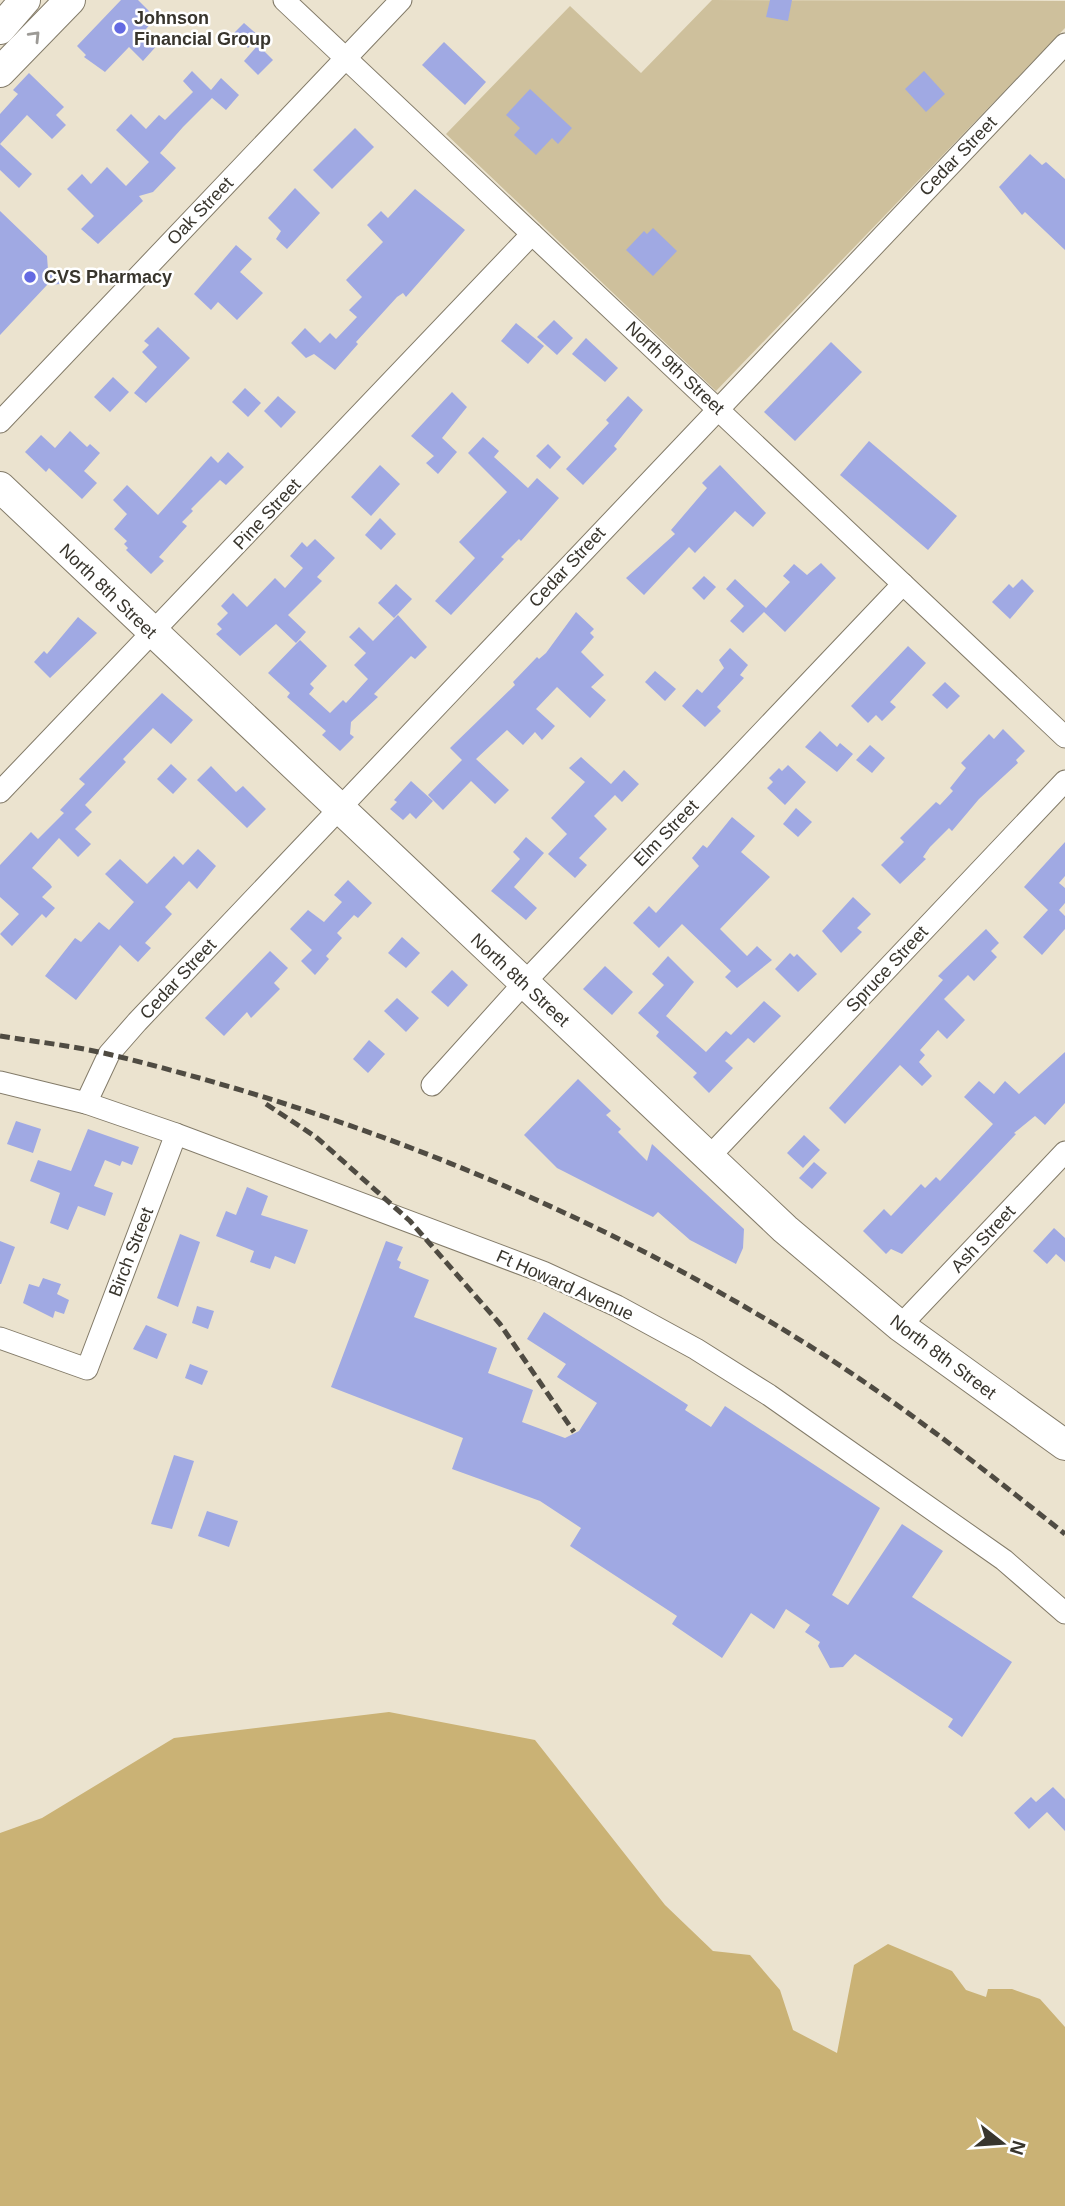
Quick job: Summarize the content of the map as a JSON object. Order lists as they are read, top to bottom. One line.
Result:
{"streets":{"main road":["North 8th Street"],"street":["Cedar Street","Oak Street","North 9th Street","Pine Street","Elm Street","Spruce Street","Ash Street","Birch Street","Ft Howard Avenue"]},"crossings":[["Cedar Street","North 9th Street"],["Cedar Street","North 8th Street"],["Cedar Street","Ft Howard Avenue"],["Oak Street","North 9th Street"],["North 9th Street","Pine Street"],["North 9th Street","Elm Street"],["Pine Street","North 8th Street"],["North 8th Street","Elm Street"],["North 8th Street","Spruce Street"],["North 8th Street","Ash Street"],["Birch Street","Ft Howard Avenue"]],"places":["Johnson Financial Group","CVS Pharmacy"],"north":"right"}
